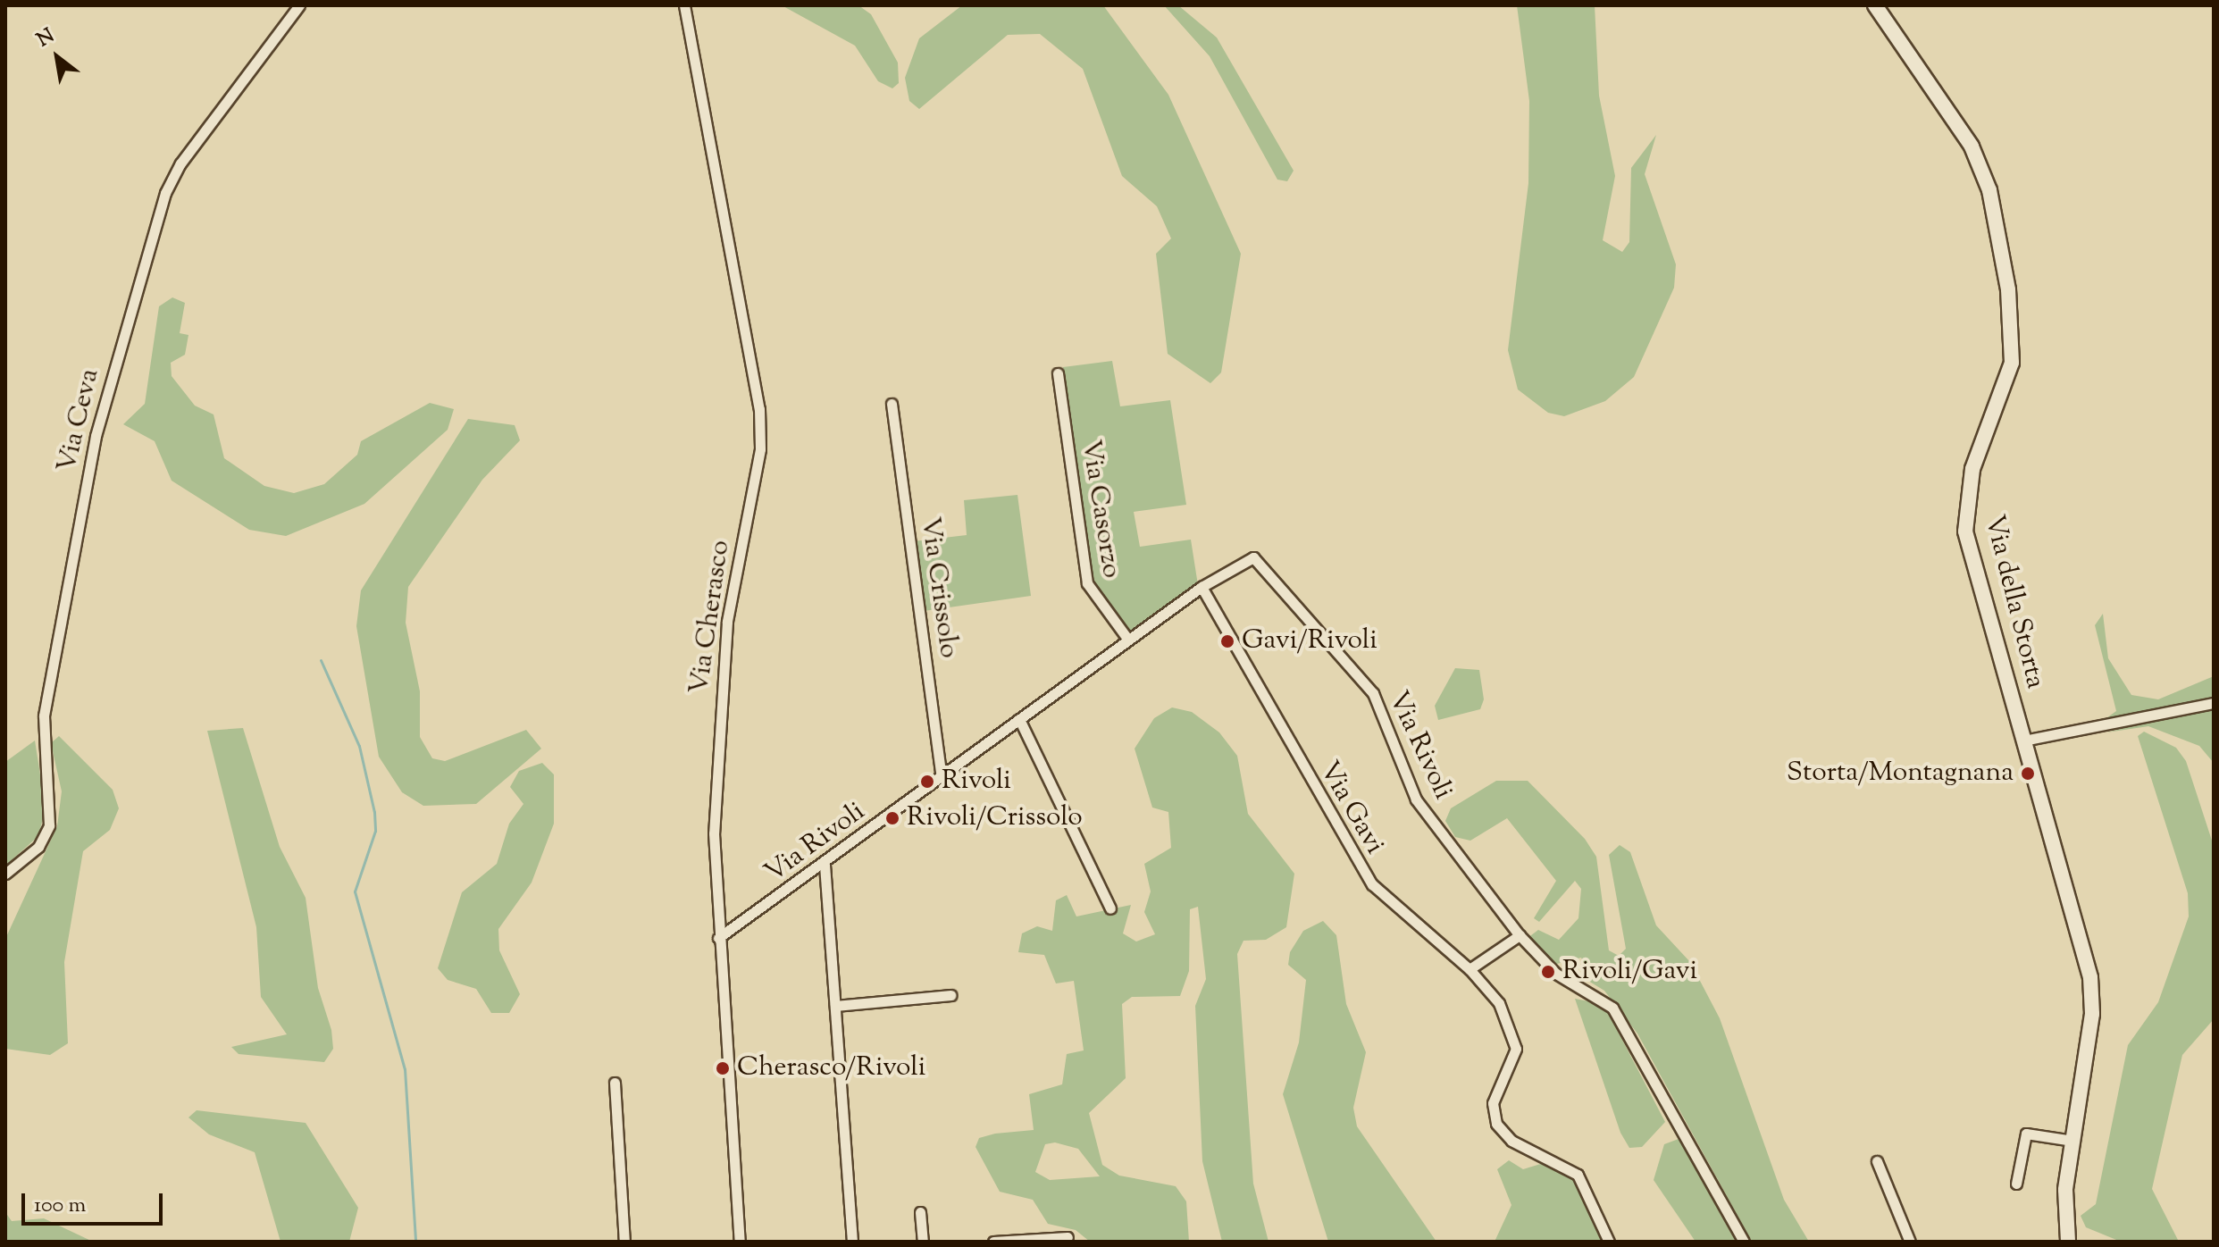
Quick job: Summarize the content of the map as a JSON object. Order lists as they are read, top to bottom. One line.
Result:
{"streets":{"main road":["Via della Storta"],"street":["Via Ceva","Via Casorzo","Via Crissolo","Via Cherasco","Via Rivoli","Via Gavi"]},"crossings":[["Via Casorzo","Via Rivoli"],["Via Crissolo","Via Rivoli"],["Via Cherasco","Via Rivoli"],["Via Rivoli","Via Gavi"]],"places":["Gavi/Rivoli","Storta/Montagnana","Rivoli","Rivoli/Crissolo","Rivoli/Gavi","Cherasco/Rivoli"],"scale_bar":"100 m","north":"top left"}
